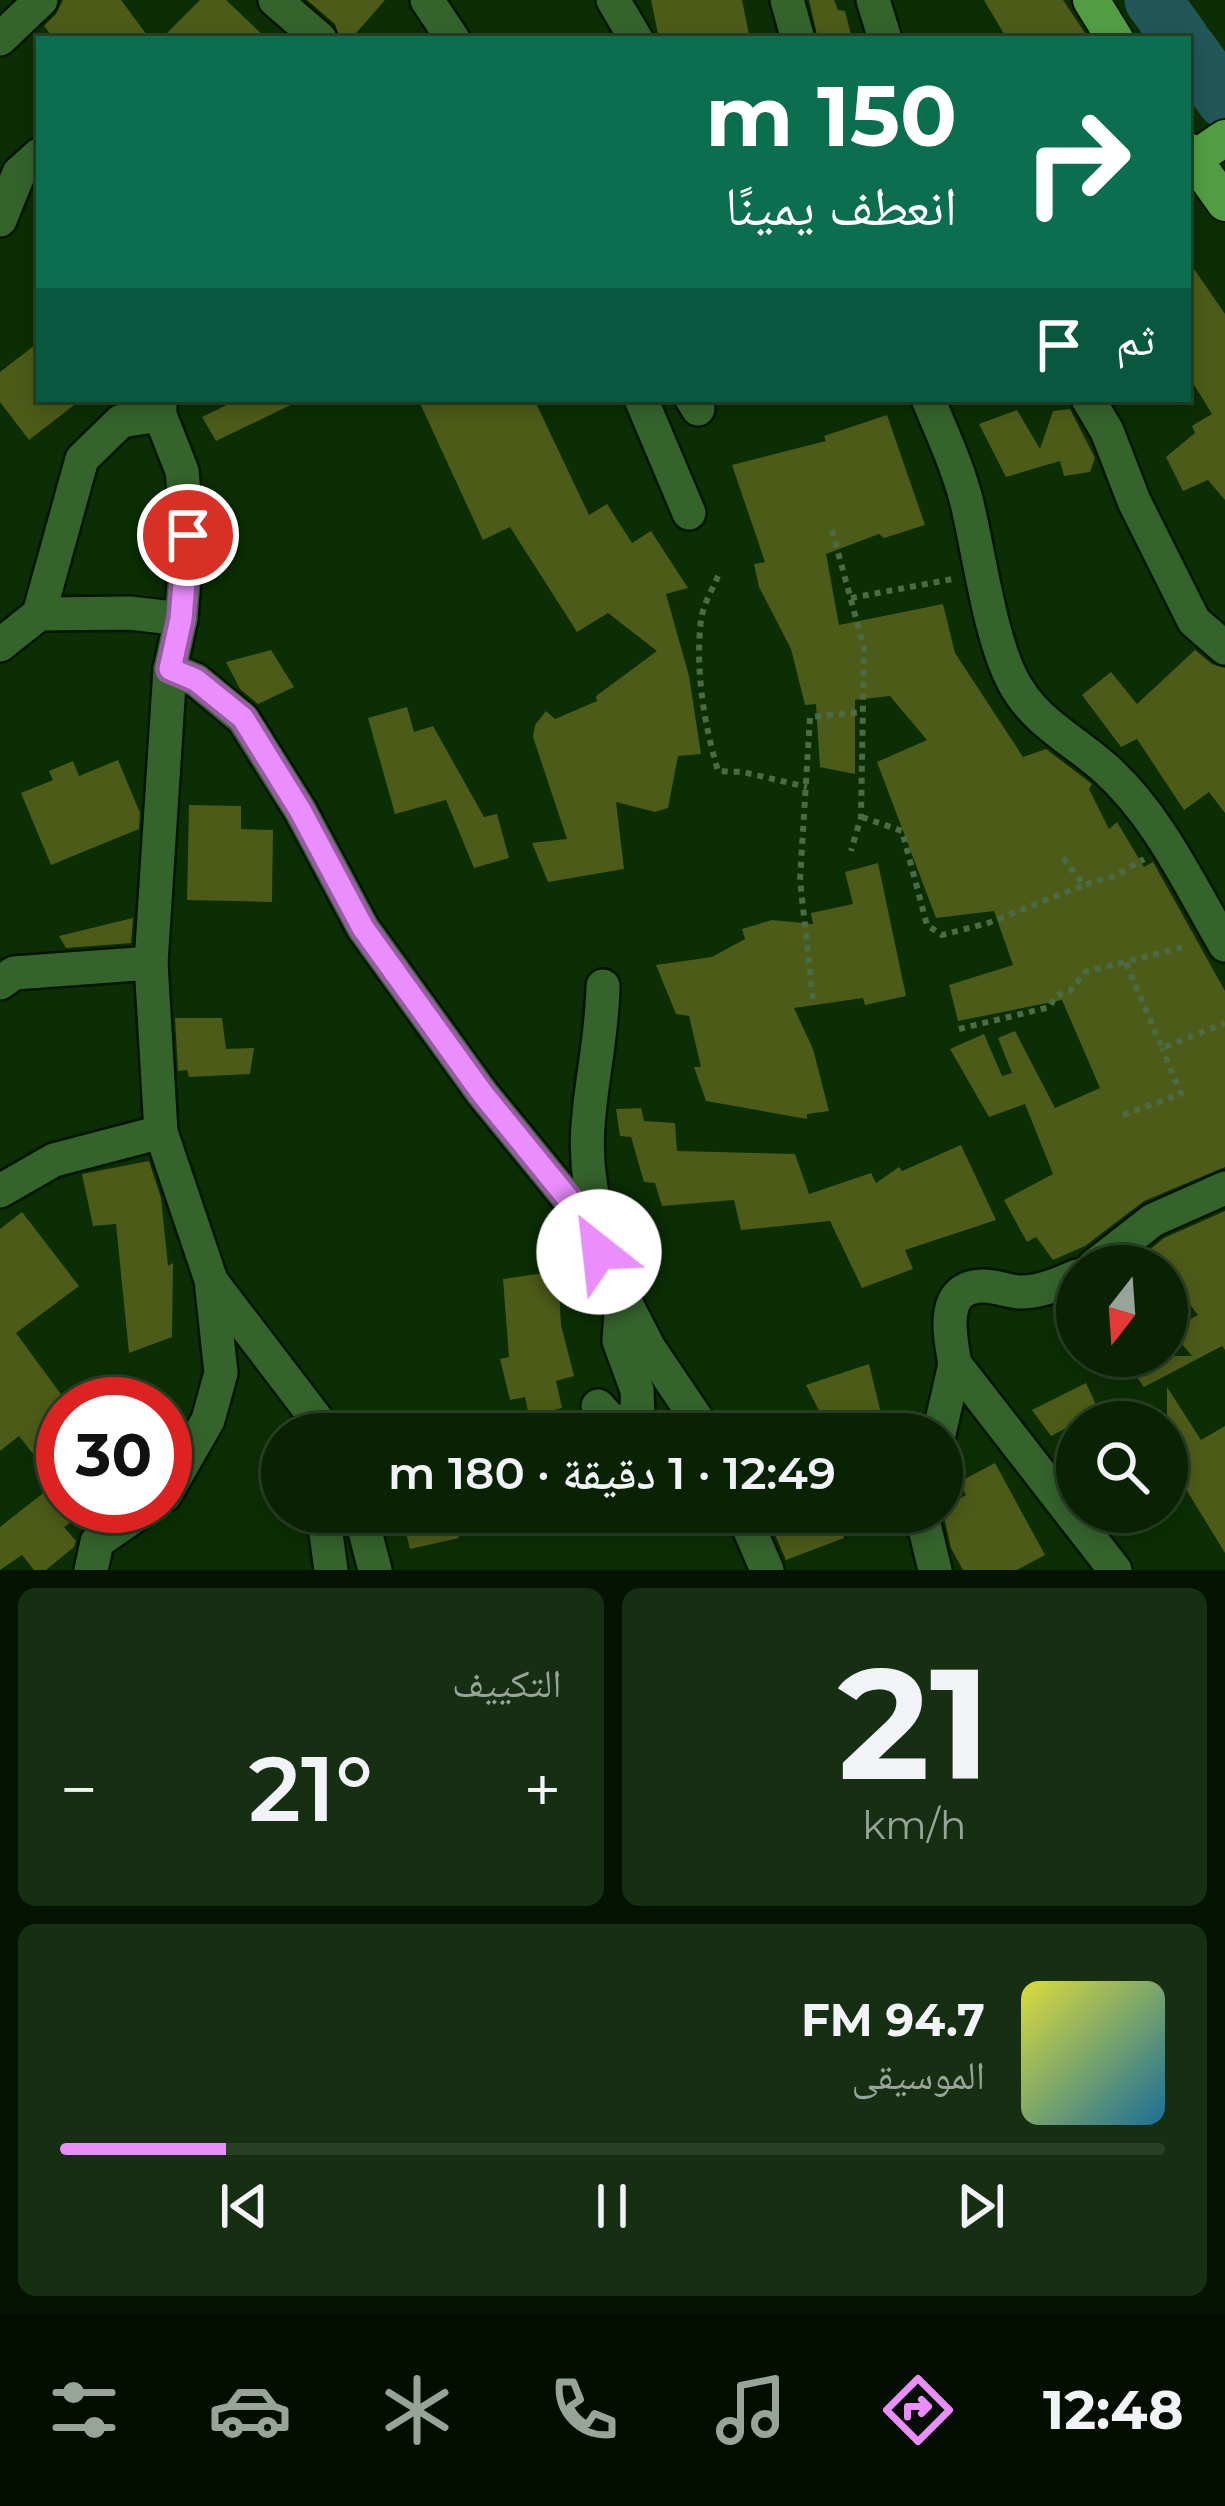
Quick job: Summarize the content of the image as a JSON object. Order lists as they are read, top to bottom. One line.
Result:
{"north":"bottom","page":{"turn":["150 m","انعطف يمينًا"],"then":"ثم","limit":"30","trip":"12:49 · 1 دقيقة · 180 m","tile":[["21","km/h"],"التكييف"],"heat":["−","21°","+"],"song":["94.7 FM","الموسيقى"],"tabs":"12:48"}}
